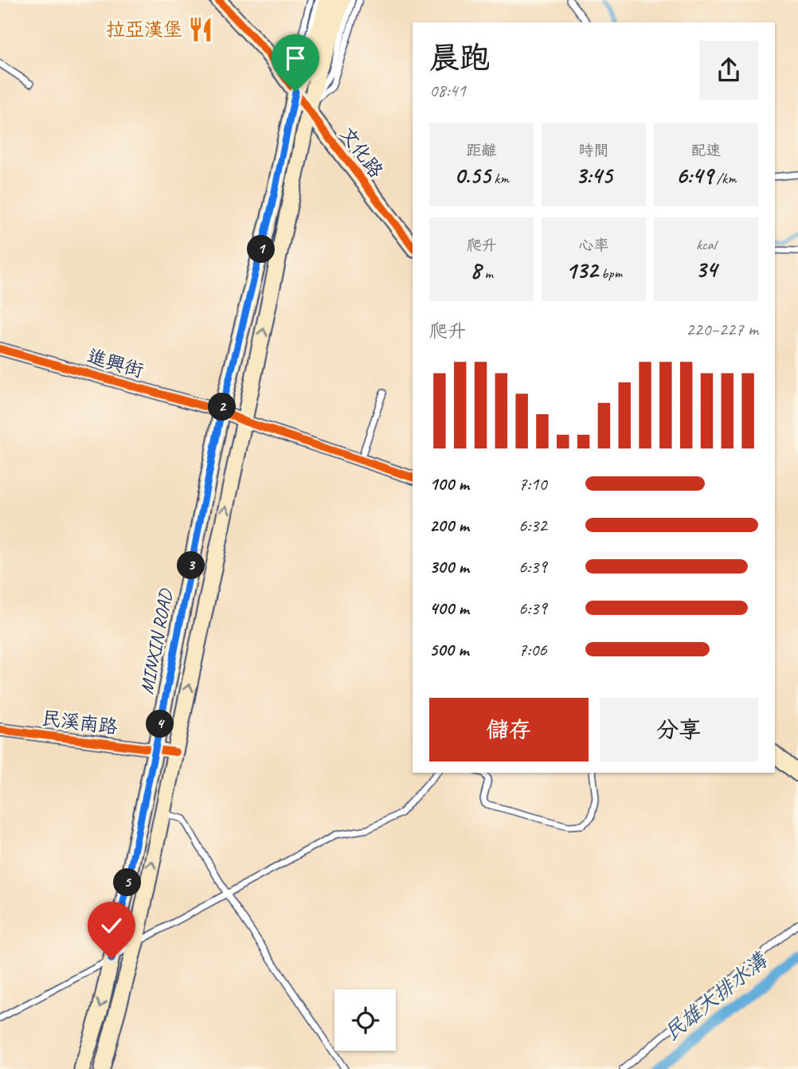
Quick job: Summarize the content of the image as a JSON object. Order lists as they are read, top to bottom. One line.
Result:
{"streets":{"main road":["文化路","MINXIN ROAD"],"street":["進興街","民溪南路"]},"crossings":[["文化路","MINXIN ROAD"],["進興街","MINXIN ROAD"],["MINXIN ROAD","民溪南路"]],"water":["民雄大排水溝"],"places":{"restaurant":["拉亞漢堡"]},"page":{"heading":["晨跑","08:41"],"stats":[["距離","0.55 km"],["時間","3:45"],["配速","6:49 /km"],["爬升","8 m"],["心率","132 bpm"],["kcal","34"]],"pins":["1","2","3","4","5"],"chart":["爬升","220–227 m"],"list":[{"name":"100 m","note":"7:10"},{"name":"200 m","note":"6:32"},{"name":"300 m","note":"6:39"},{"name":"400 m","note":"6:39"},{"name":"500 m","note":"7:06"}],"buttons":["儲存","分享"]}}
